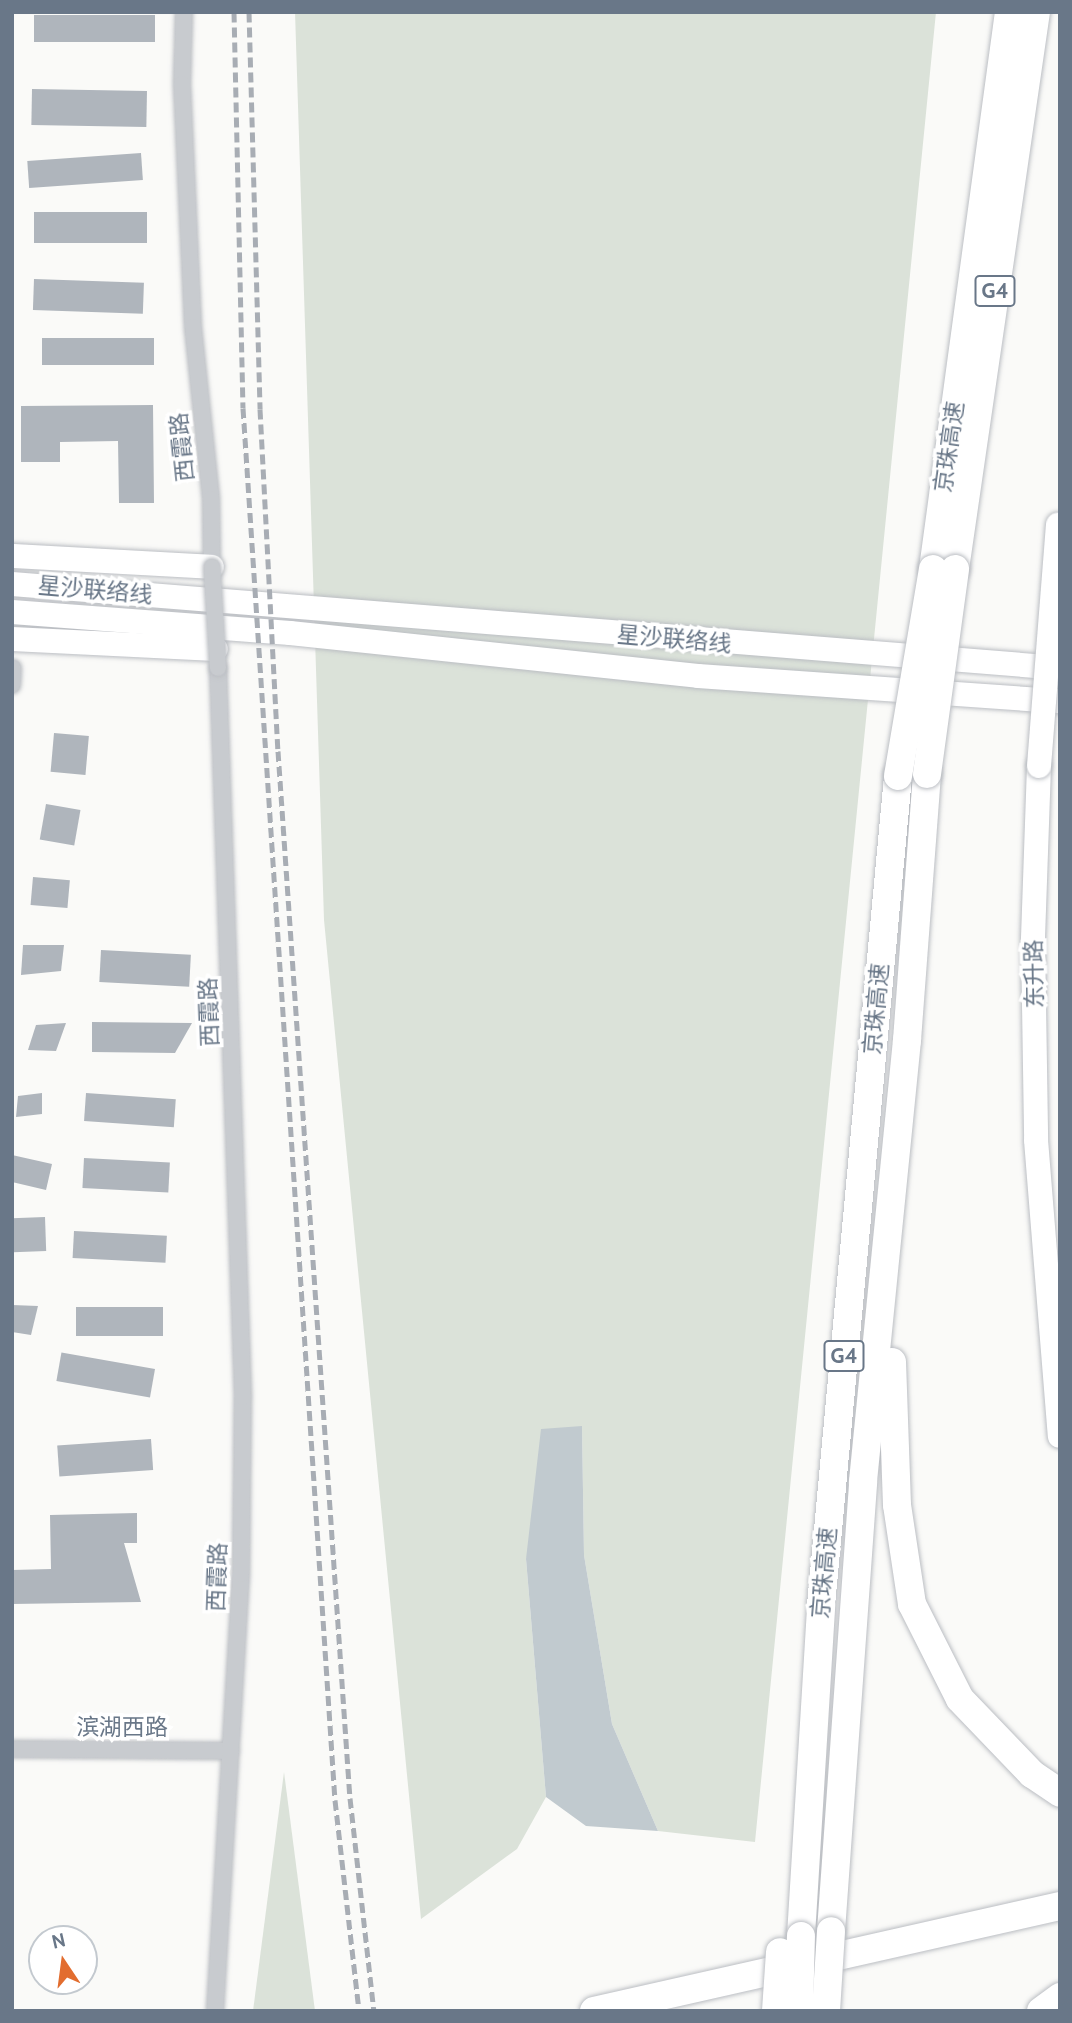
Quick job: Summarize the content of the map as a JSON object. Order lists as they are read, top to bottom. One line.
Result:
{"streets":{"highway":["G4","京珠高速"],"main road":["星沙联络线","东升路"],"street":["西霞路","滨湖西路"]},"crossings":[["西霞路","滨湖西路"]],"north":"top"}
